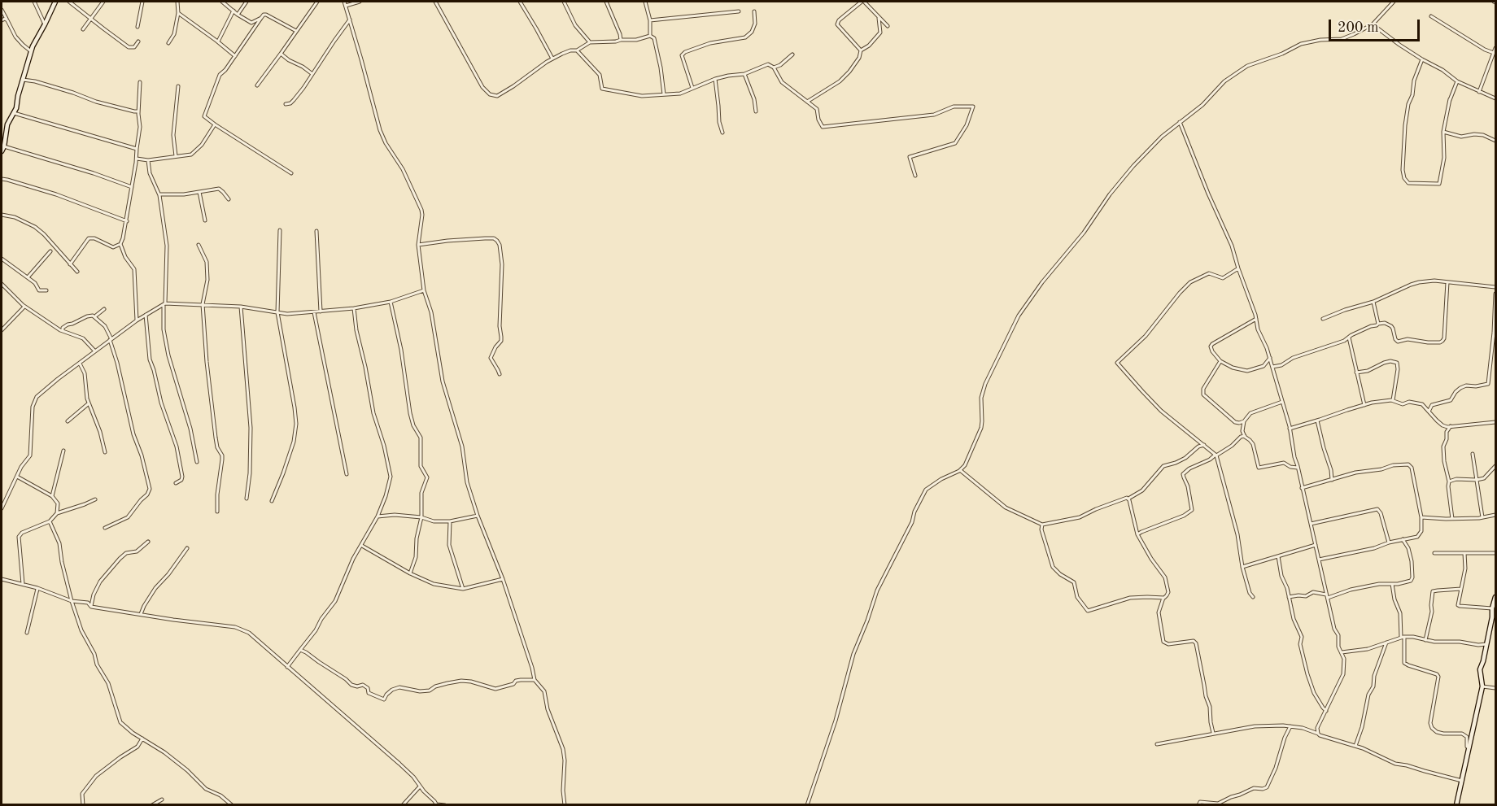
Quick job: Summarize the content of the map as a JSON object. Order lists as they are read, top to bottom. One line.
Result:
{"scale_bar":"200 m"}
